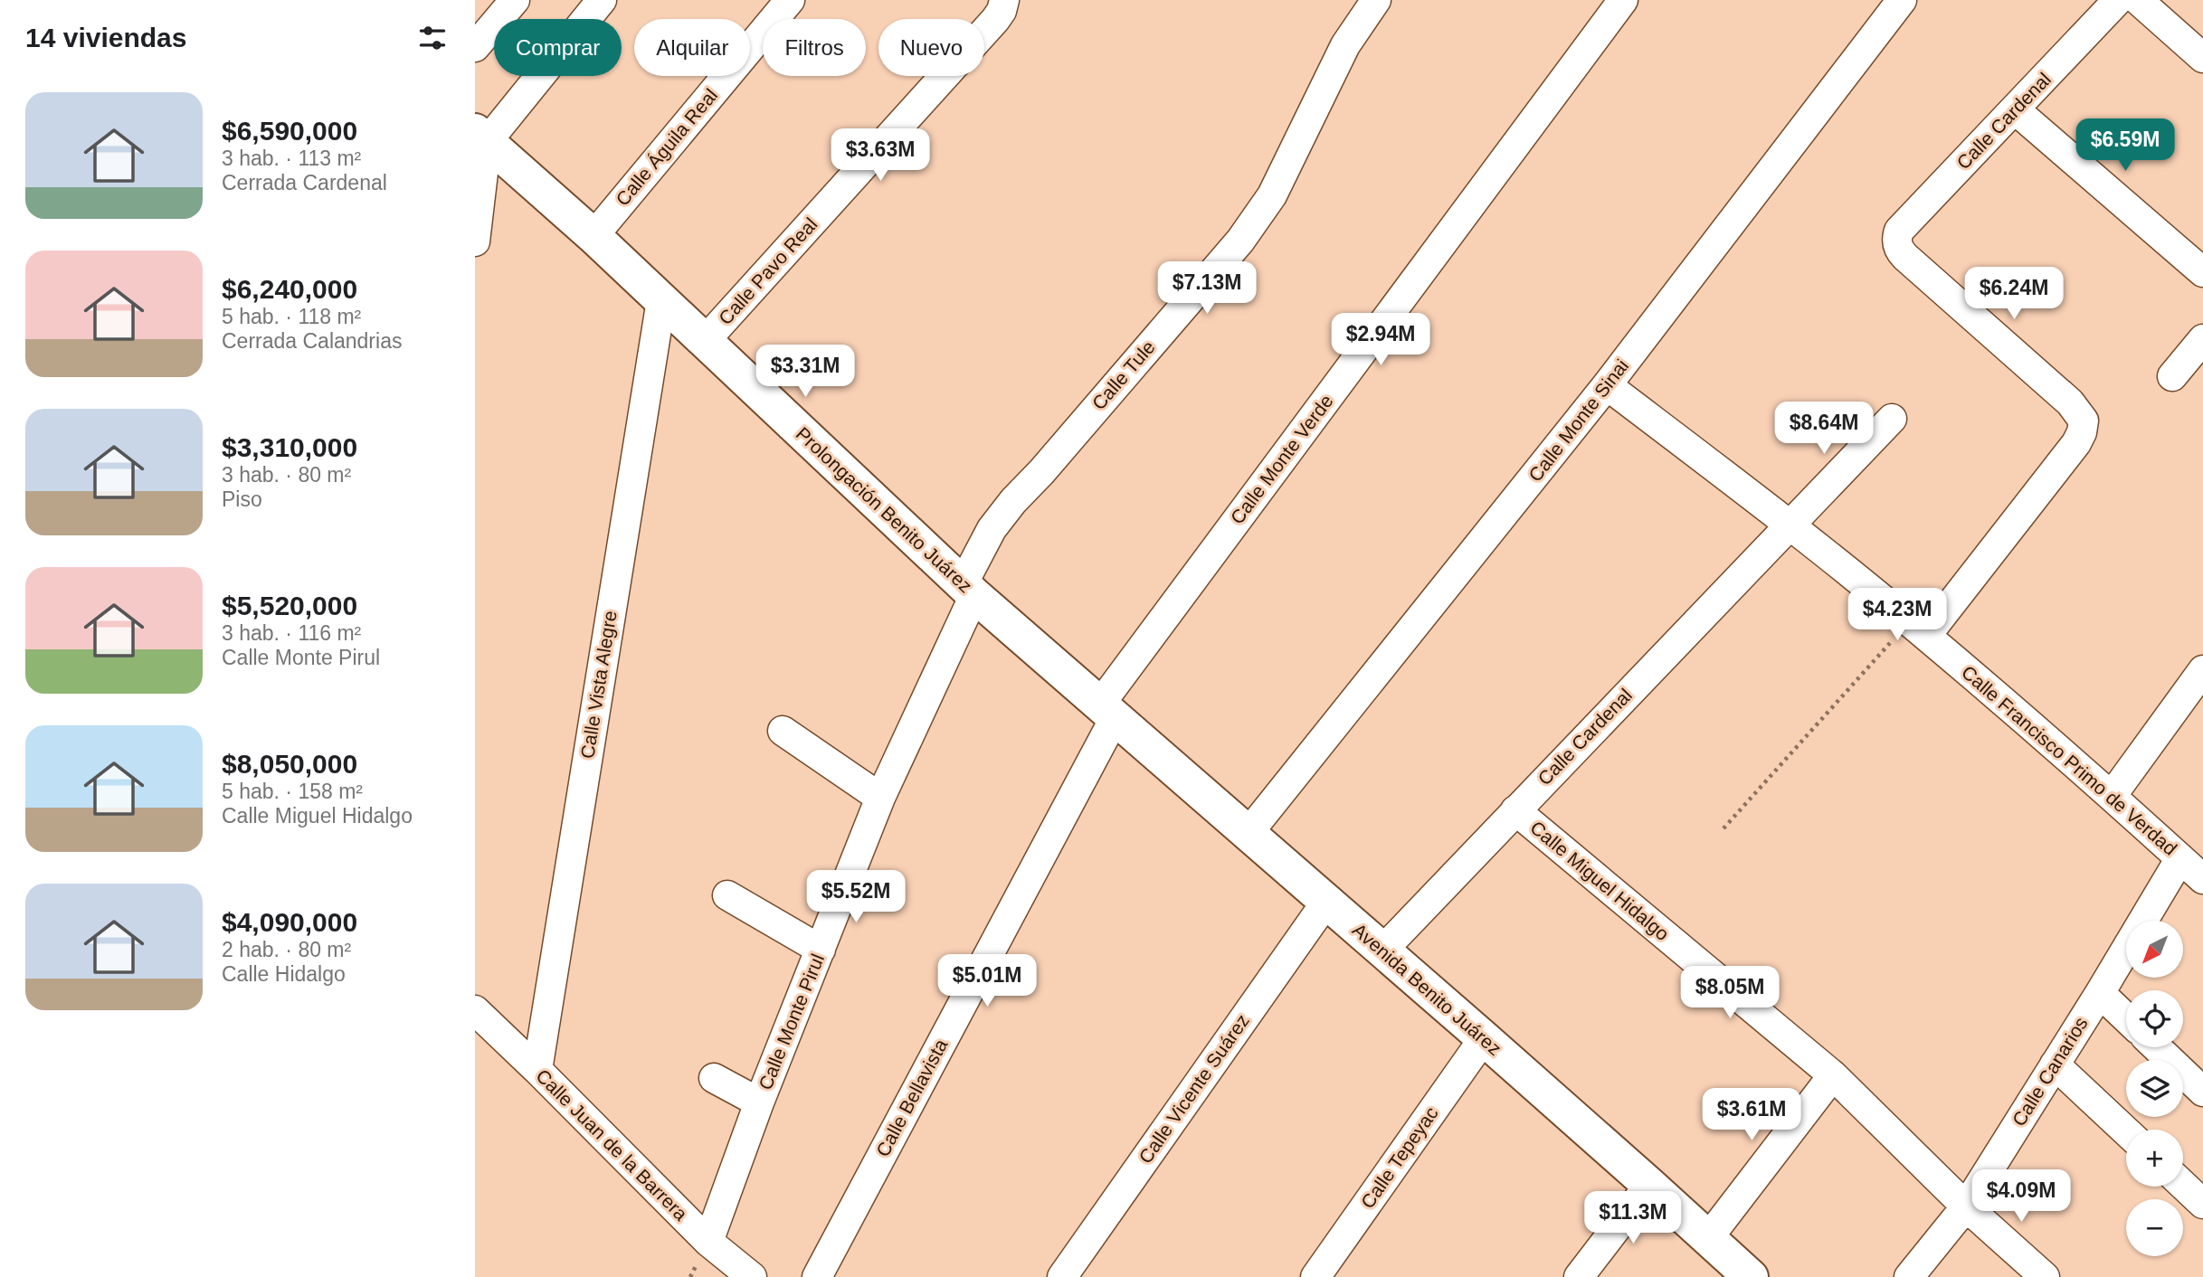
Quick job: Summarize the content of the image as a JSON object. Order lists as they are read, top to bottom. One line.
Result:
{"streets":{"main road":["Prolongación Benito Juárez","Avenida Benito Juárez"],"street":["Calle Cardenal","Calle Águila Real","Calle Pavo Real","Calle Tule","Calle Monte Sinai","Calle Monte Verde","Calle Vista Alegre","Calle Francisco Primo de Verdad","Calle Miguel Hidalgo","Calle Monte Pirul","Calle Canarios","Calle Vicente Suárez","Calle Bellavista","Calle Juan de la Barrera","Calle Tepeyac"]},"crossings":[["Calle Cardenal","Calle Francisco Primo de Verdad"],["Calle Cardenal","Calle Miguel Hidalgo"],["Calle Cardenal","Avenida Benito Juárez"],["Calle Águila Real","Prolongación Benito Juárez"],["Calle Pavo Real","Prolongación Benito Juárez"],["Calle Tule","Prolongación Benito Juárez"],["Calle Tule","Calle Monte Pirul"],["Calle Monte Sinai","Calle Francisco Primo de Verdad"],["Calle Monte Sinai","Avenida Benito Juárez"],["Calle Monte Verde","Prolongación Benito Juárez"],["Calle Monte Verde","Avenida Benito Juárez"],["Calle Monte Verde","Calle Bellavista"],["Prolongación Benito Juárez","Calle Vista Alegre"],["Prolongación Benito Juárez","Avenida Benito Juárez"],["Prolongación Benito Juárez","Calle Monte Pirul"],["Prolongación Benito Juárez","Calle Bellavista"],["Calle Vista Alegre","Calle Juan de la Barrera"],["Calle Francisco Primo de Verdad","Calle Canarios"],["Calle Miguel Hidalgo","Calle Canarios"],["Avenida Benito Juárez","Calle Vicente Suárez"],["Avenida Benito Juárez","Calle Bellavista"],["Avenida Benito Juárez","Calle Tepeyac"],["Calle Monte Pirul","Calle Juan de la Barrera"]],"north":"bottom left","page":{"heading":"14 viviendas","chip":["Comprar","Alquilar","Filtros","Nuevo"],"list":[{"name":"$6,590,000","note":"3 hab. · 113 m² · Cerrada Cardenal"},{"name":"$6,240,000","note":"5 hab. · 118 m² · Cerrada Calandrias"},{"name":"$3,310,000","note":"3 hab. · 80 m² · Piso"},{"name":"$5,520,000","note":"3 hab. · 116 m² · Calle Monte Pirul"},{"name":"$8,050,000","note":"5 hab. · 158 m² · Calle Miguel Hidalgo"},{"name":"$4,090,000","note":"2 hab. · 80 m² · Calle Hidalgo"}],"price":["$6.59M","$3.63M","$7.13M","$6.24M","$2.94M","$3.31M","$8.64M","$4.23M","$5.52M","$5.01M","$8.05M","$3.61M","$4.09M","$11.3M"],"map_buttons":["+","−"]}}
